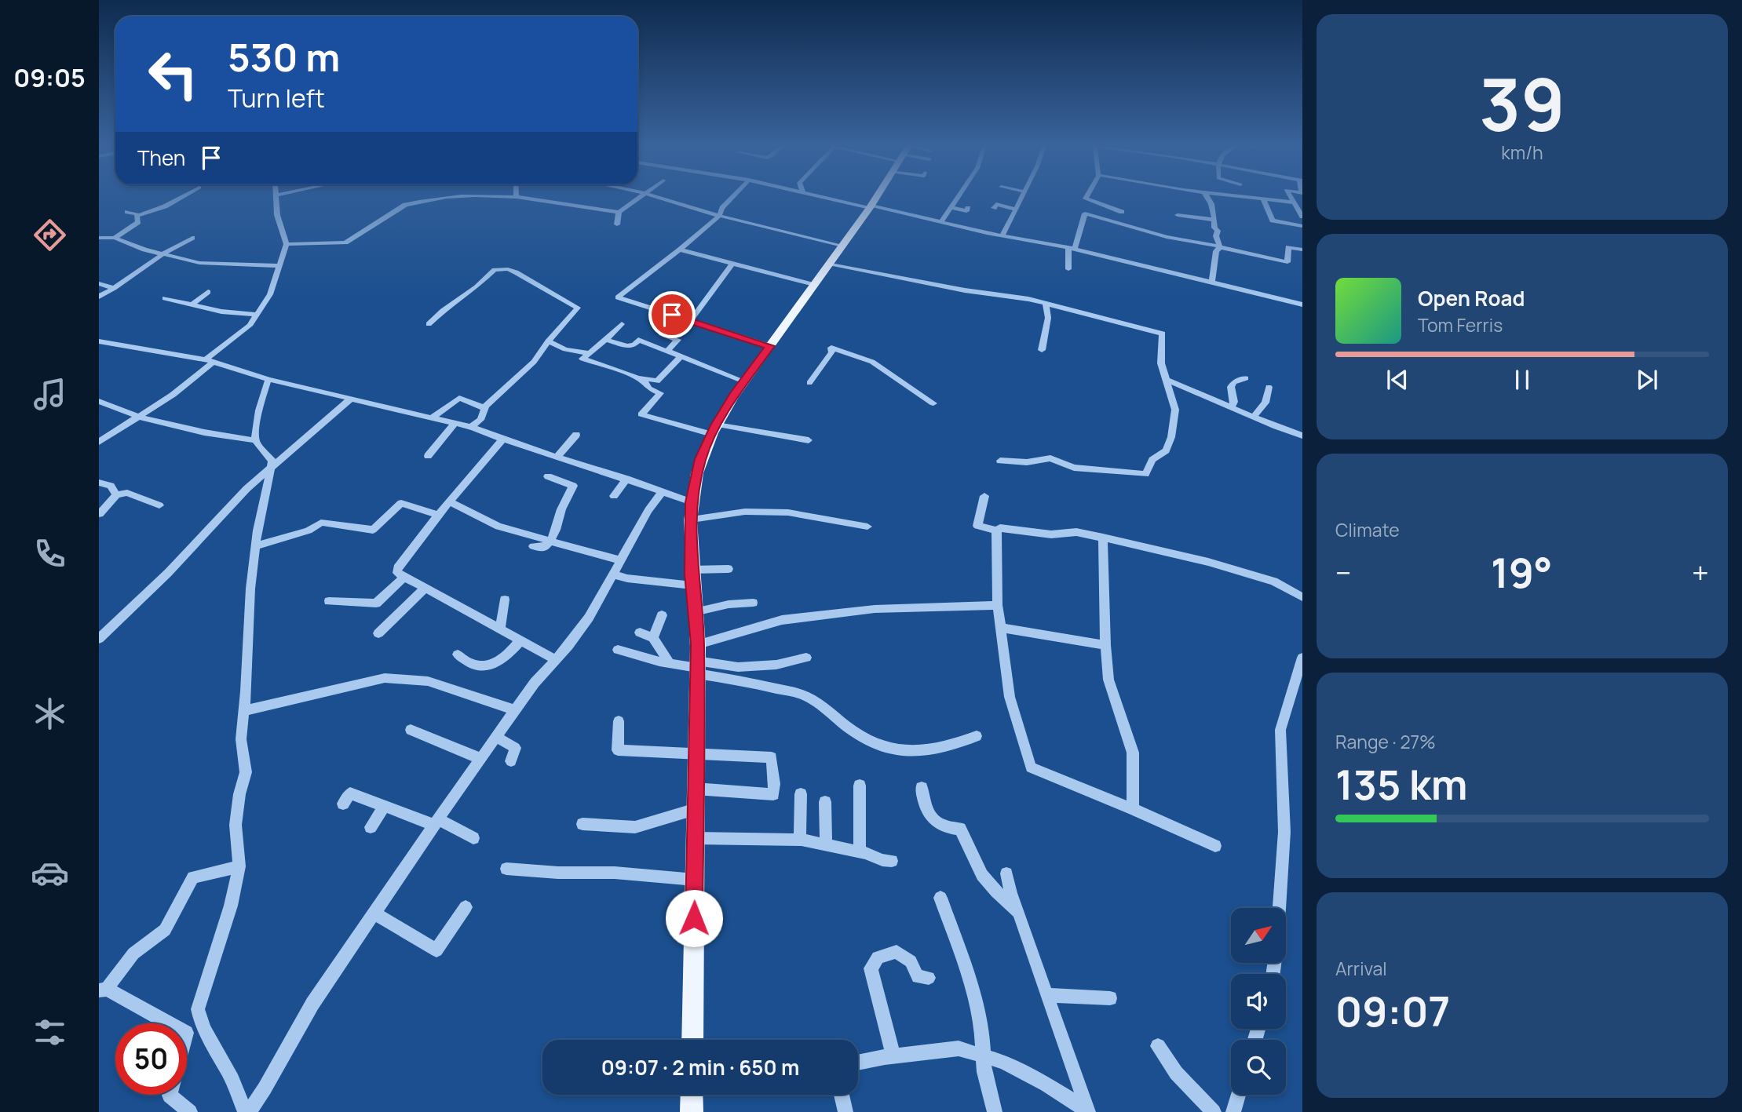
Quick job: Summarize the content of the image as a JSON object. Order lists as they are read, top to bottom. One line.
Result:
{"north":"top right","page":{"tabs":"09:05","tile":[["39","km/h"],"Climate",["Range · 27%","135 km"],["Arrival","09:07"]],"turn":["530 m","Turn left"],"then":"Then","song":["Open Road","Tom Ferris"],"heat":["−","19°","+"],"limit":"50","trip":"09:07 · 2 min · 650 m"}}
